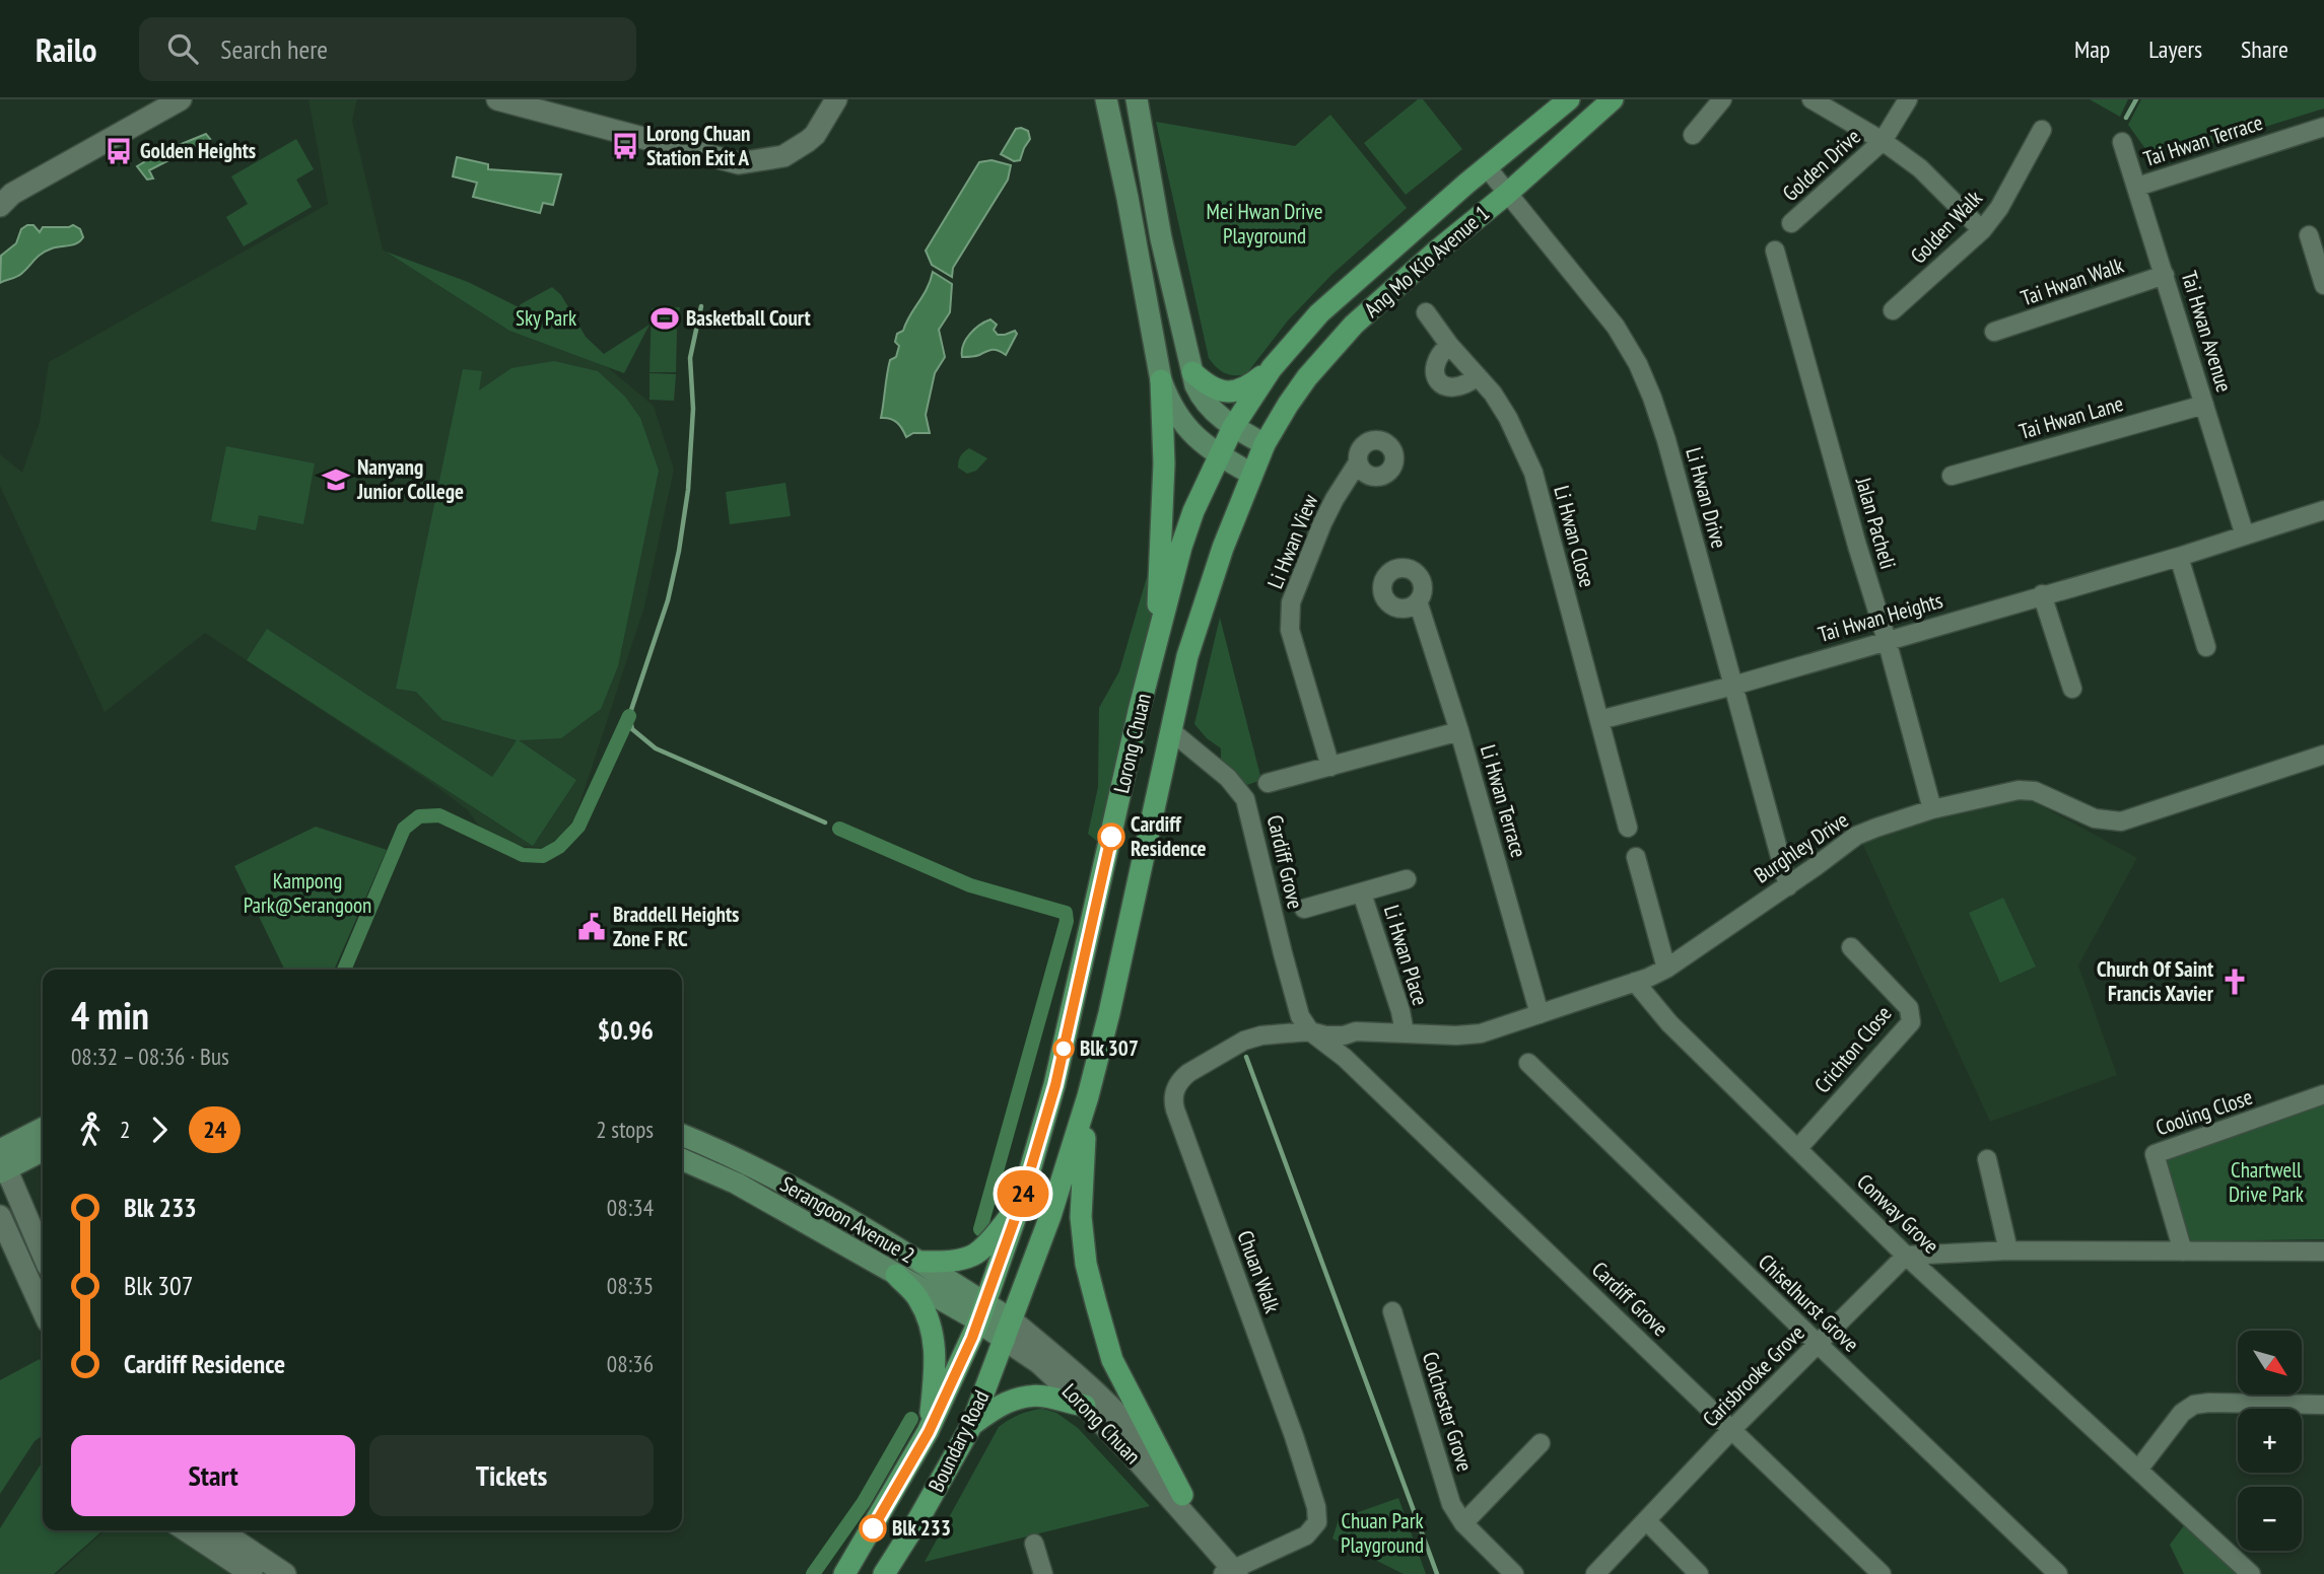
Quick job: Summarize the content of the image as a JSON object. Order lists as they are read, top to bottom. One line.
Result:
{"streets":{"main road":["Ang Mo Kio Avenue 1","Lorong Chuan","Serangoon Avenue 2","Boundary Road"],"street":["Tai Hwan Terrace","Golden Drive","Golden Walk","Tai Hwan Walk","Tai Hwan Avenue","Tai Hwan Lane","Li Hwan Drive","Jalan Pacheli","Li Hwan Close","Li Hwan View","Tai Hwan Heights","Li Hwan Terrace","Burghley Drive","Cardiff Grove","Li Hwan Place","Crichton Close","Cooling Close","Conway Grove","Chuan Walk","Chiselhurst Grove","Carisbrooke Grove","Colchester Grove"]},"crossings":[["Tai Hwan Terrace","Tai Hwan Avenue"],["Golden Drive","Golden Walk"],["Ang Mo Kio Avenue 1","Li Hwan Drive"],["Ang Mo Kio Avenue 1","Lorong Chuan"],["Tai Hwan Walk","Tai Hwan Avenue"],["Tai Hwan Avenue","Tai Hwan Lane"],["Tai Hwan Avenue","Tai Hwan Heights"],["Li Hwan Drive","Tai Hwan Heights"],["Li Hwan Drive","Burghley Drive"],["Jalan Pacheli","Tai Hwan Heights"],["Jalan Pacheli","Burghley Drive"],["Lorong Chuan","Cardiff Grove"],["Lorong Chuan","Serangoon Avenue 2"],["Lorong Chuan","Chuan Walk"],["Lorong Chuan","Boundary Road"],["Li Hwan Terrace","Burghley Drive"],["Burghley Drive","Cardiff Grove"],["Burghley Drive","Li Hwan Place"],["Burghley Drive","Conway Grove"],["Burghley Drive","Chuan Walk"],["Cardiff Grove","Chuan Walk"],["Cardiff Grove","Carisbrooke Grove"],["Crichton Close","Conway Grove"],["Conway Grove","Carisbrooke Grove"],["Serangoon Avenue 2","Boundary Road"],["Chiselhurst Grove","Carisbrooke Grove"]],"parks":["Mei Hwan Drive Playground","Sky Park","Kampong Park@Serangoon","Chartwell Drive Park","Chuan Park Playground"],"places":{"bus stop":["Lorong Chuan Station Exit A","Golden Heights"],"sports":["Basketball Court"],"school or university":["Nanyang Junior College"],"other":["Cardiff Residence","Blk 307","Blk 233"],"public building":["Braddell Heights Zone F RC"],"church":["Church Of Saint Francis Xavier"]},"lines":["bus line 24"],"north":"bottom right","page":{"header":"Railo","search":"Search here","nav":["Map","Layers","Share"],"on_map":"24","heading":["4 min","08:32 – 08:36 · Bus","$0.96"],"legs":["2","24","2 stops"],"list":[{"name":"Blk 233","value":"08:34"},{"name":"Blk 307","value":"08:35"},{"name":"Cardiff Residence","value":"08:36"}],"map_buttons":["+","−"],"buttons":["Start","Tickets"]}}
